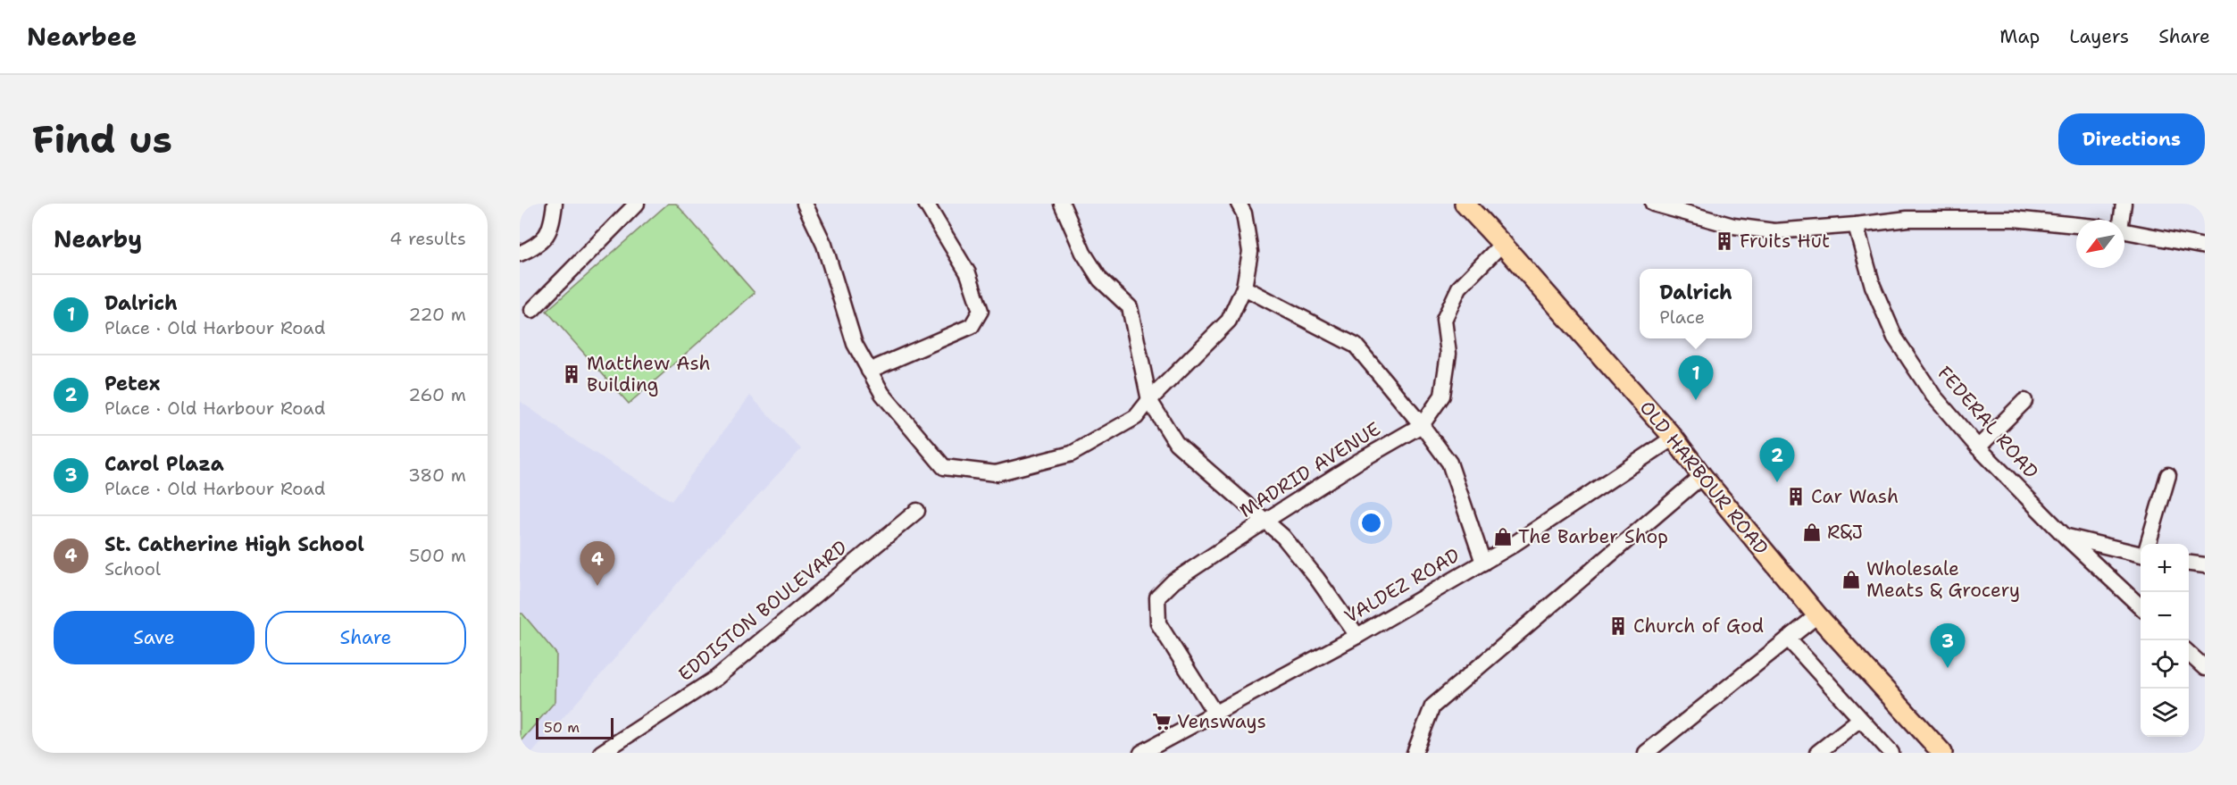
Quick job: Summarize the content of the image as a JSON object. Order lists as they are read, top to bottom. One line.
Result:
{"streets":{"main road":["OLD HARBOUR ROAD"],"street":["FEDERAL ROAD","MADRID AVENUE","VALDEZ ROAD","EDDISTON BOULEVARD"]},"crossings":[["MADRID AVENUE","OLD HARBOUR ROAD"],["MADRID AVENUE","VALDEZ ROAD"],["OLD HARBOUR ROAD","VALDEZ ROAD"]],"places":{"building":["Fruits Hut","Matthew Ash Building","Car Wash","Church of God"],"shop":["R&J","The Barber Shop","Wholesale Meats & Grocery"],"supermarket":["Vensways"]},"scale_bar":"50 m","north":"bottom left","page":{"header":"Nearbee","nav":["Map","Layers","Share"],"buttons":["Directions",["Save","Share"]],"title":"Find us","heading":["Nearby","4 results"],"popup":["Dalrich","Place"],"list":[{"mark":"1","name":"Dalrich","note":"Place · Old Harbour Road","value":"220 m"},{"mark":"2","name":"Petex","note":"Place · Old Harbour Road","value":"260 m"},{"mark":"3","name":"Carol Plaza","note":"Place · Old Harbour Road","value":"380 m"},{"mark":"4","name":"St. Catherine High School","note":"School","value":"500 m"}],"pins":["1","2","4","3"],"map_buttons":["+","−"],"scale":"50 m"}}
